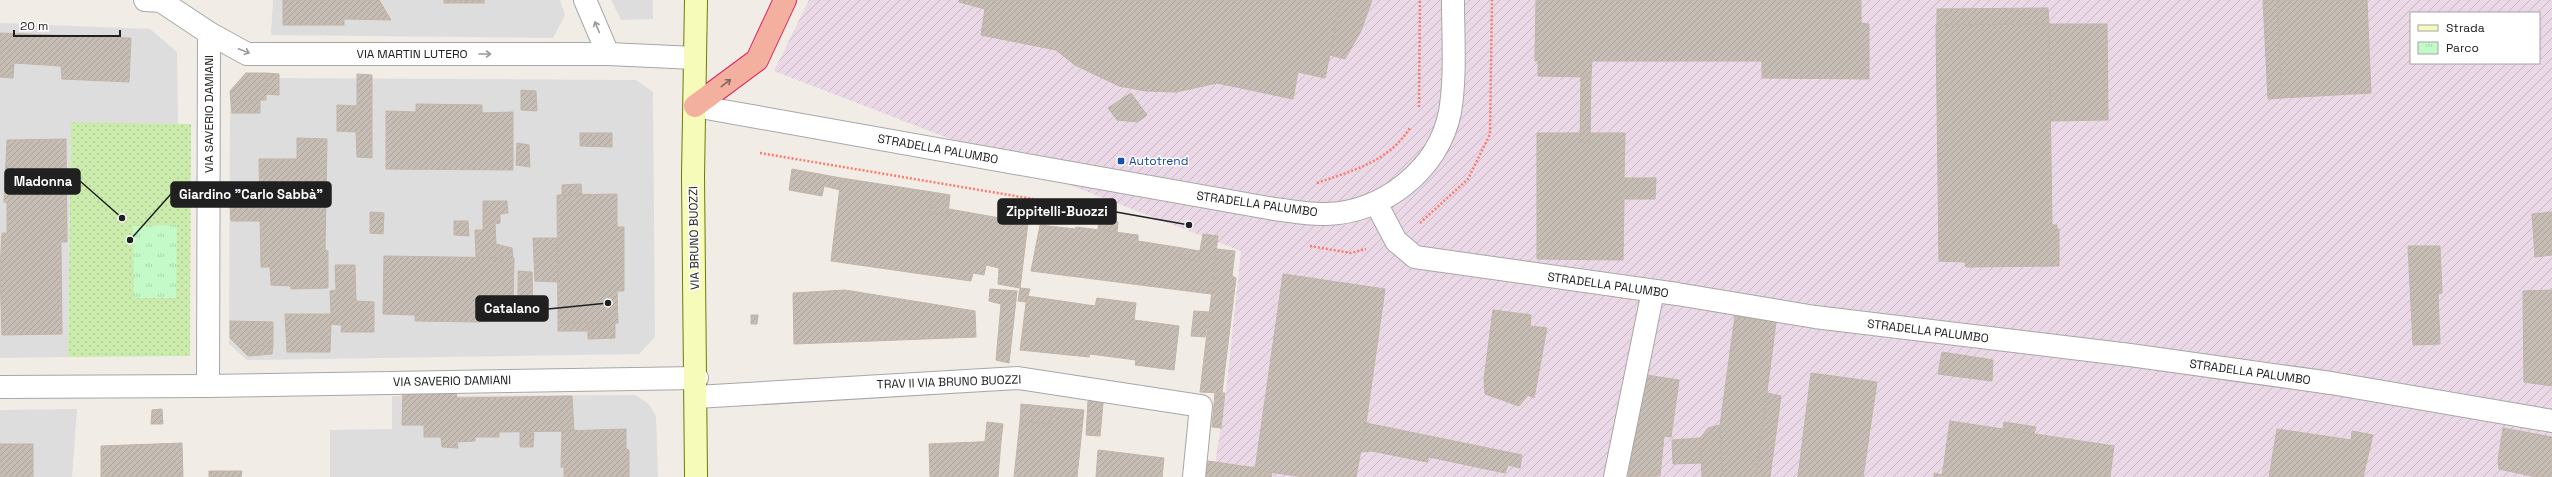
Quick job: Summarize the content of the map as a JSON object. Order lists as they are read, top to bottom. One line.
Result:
{"streets":{"main road":["VIA BRUNO BUOZZI"],"street":["VIA MARTIN LUTERO","VIA SAVERIO DAMIANI","STRADELLA PALUMBO","TRAV II VIA BRUNO BUOZZI"]},"crossings":[["VIA MARTIN LUTERO","VIA SAVERIO DAMIANI"],["VIA MARTIN LUTERO","VIA BRUNO BUOZZI"],["VIA SAVERIO DAMIANI","VIA BRUNO BUOZZI"],["VIA SAVERIO DAMIANI","TRAV II VIA BRUNO BUOZZI"],["STRADELLA PALUMBO","VIA BRUNO BUOZZI"],["VIA BRUNO BUOZZI","TRAV II VIA BRUNO BUOZZI"]],"one_way":["VIA MARTIN LUTERO"],"places":{"transit":["Autotrend"],"other":["Madonna","Zippitelli-Buozzi","Giardino \"Carlo Sabbà\"","Catalano"]},"legend":["Strada","Parco"],"scale_bar":"20 m"}
